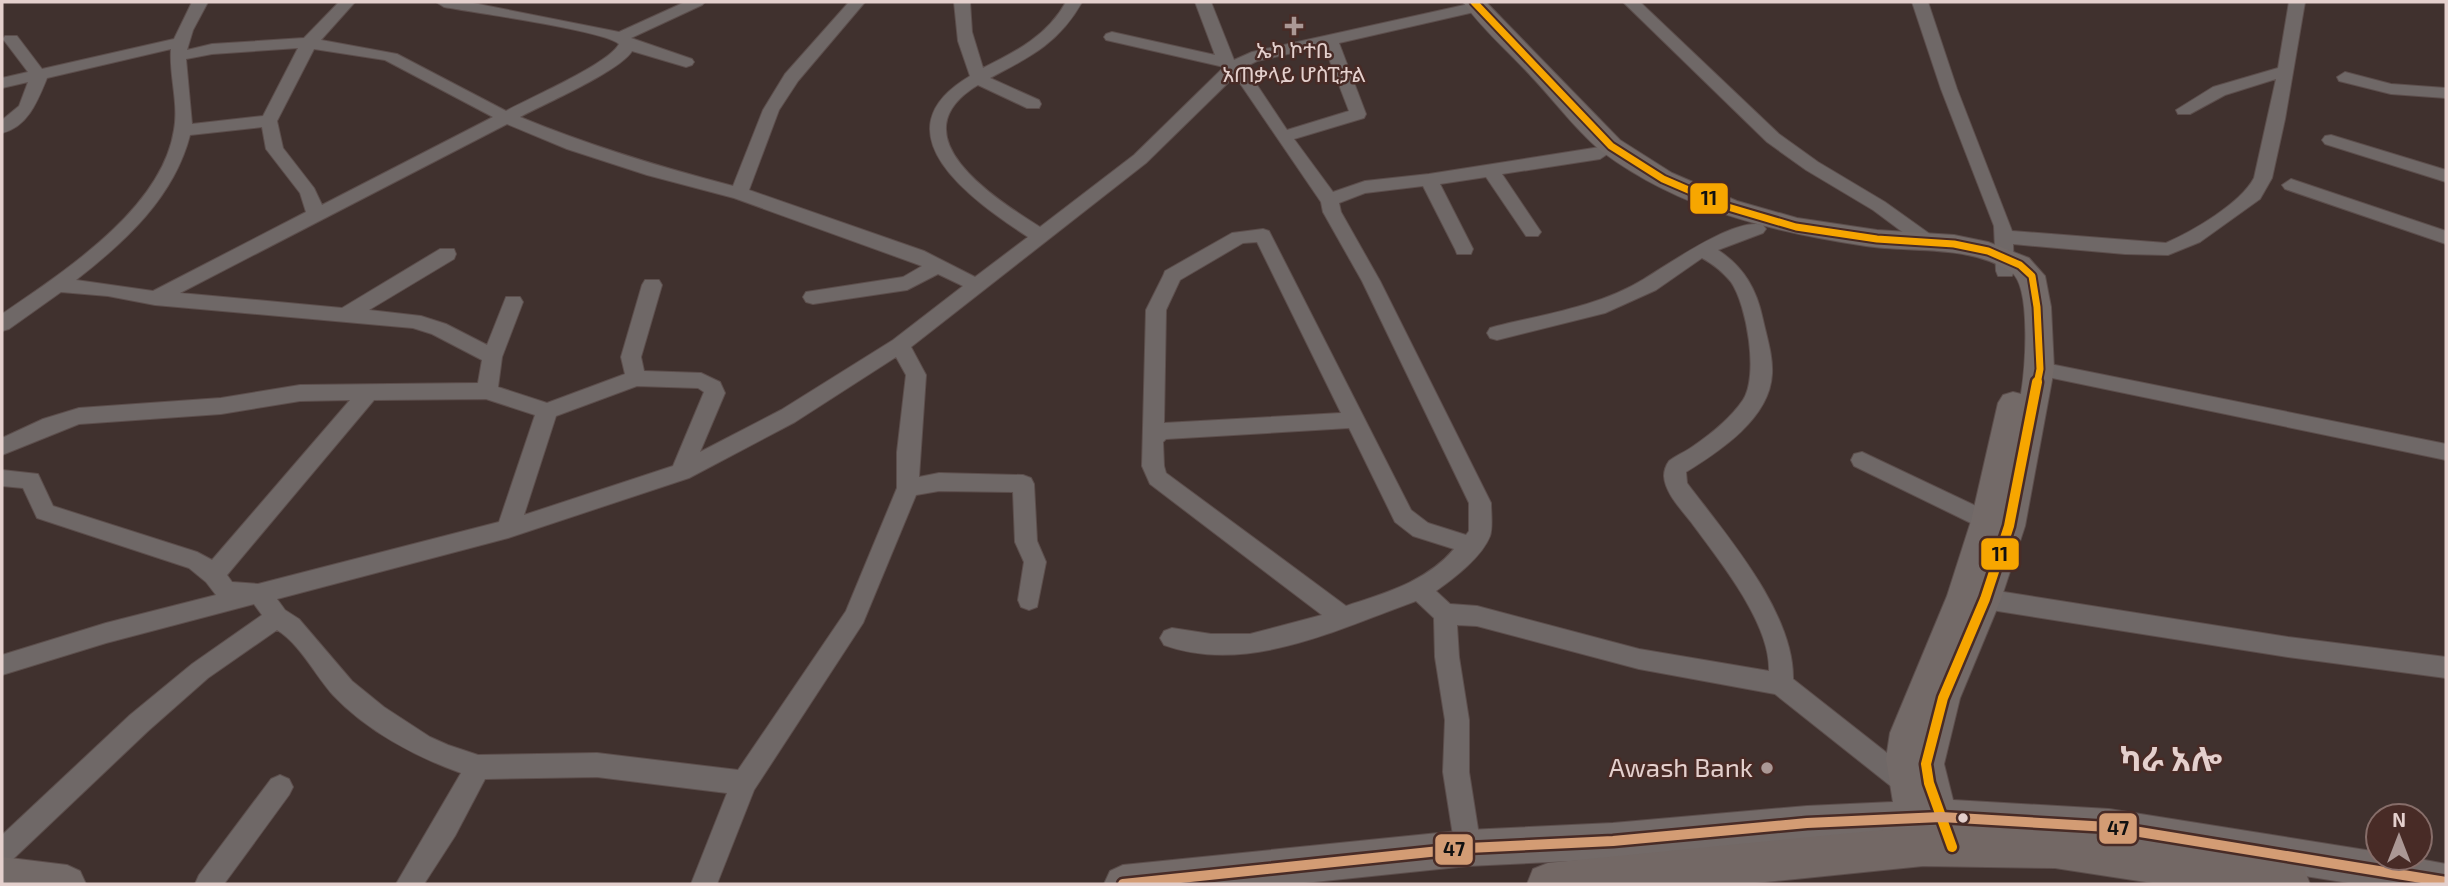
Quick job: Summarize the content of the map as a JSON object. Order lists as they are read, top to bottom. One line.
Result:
{"districts":["ካራ አሎ"],"places":{"health":["ኤካ ኮተቤ አጠቃላይ ሆስፒታል"],"other":["Awash Bank"]},"lines":["transit line 11","transit line 47"],"north":"top"}
